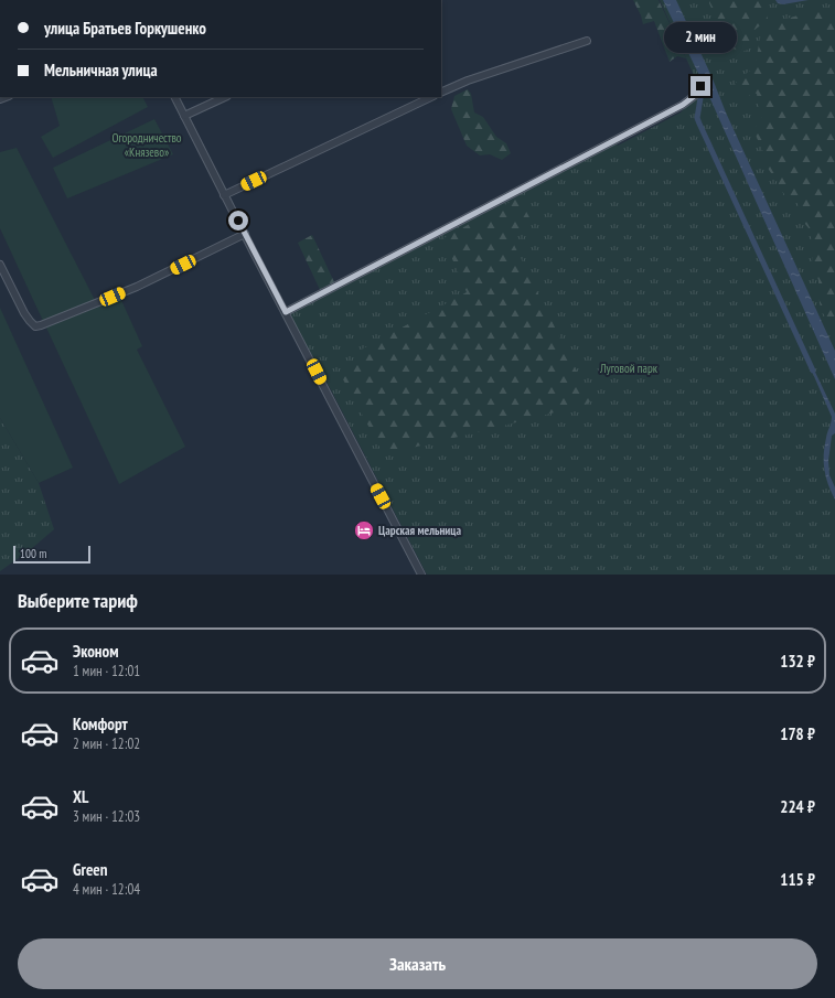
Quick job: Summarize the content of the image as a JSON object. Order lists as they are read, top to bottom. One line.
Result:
{"parks":["Огородничество «Князево»","Луговой парк"],"places":{"hotel":["Царская мельница"]},"scale_bar":"100 m","page":{"banner":["улица Братьев Горкушенко","Мельничная улица"],"bubble":"2 мин","scale":"100 m","heading":"Выберите тариф","list":[{"name":"Эконом","note":"1 мин · 12:01","value":"132 ₽"},{"name":"Комфорт","note":"2 мин · 12:02","value":"178 ₽"},{"name":"XL","note":"3 мин · 12:03","value":"224 ₽"},{"name":"Green","note":"4 мин · 12:04","value":"115 ₽"}],"buttons":"Заказать"}}
